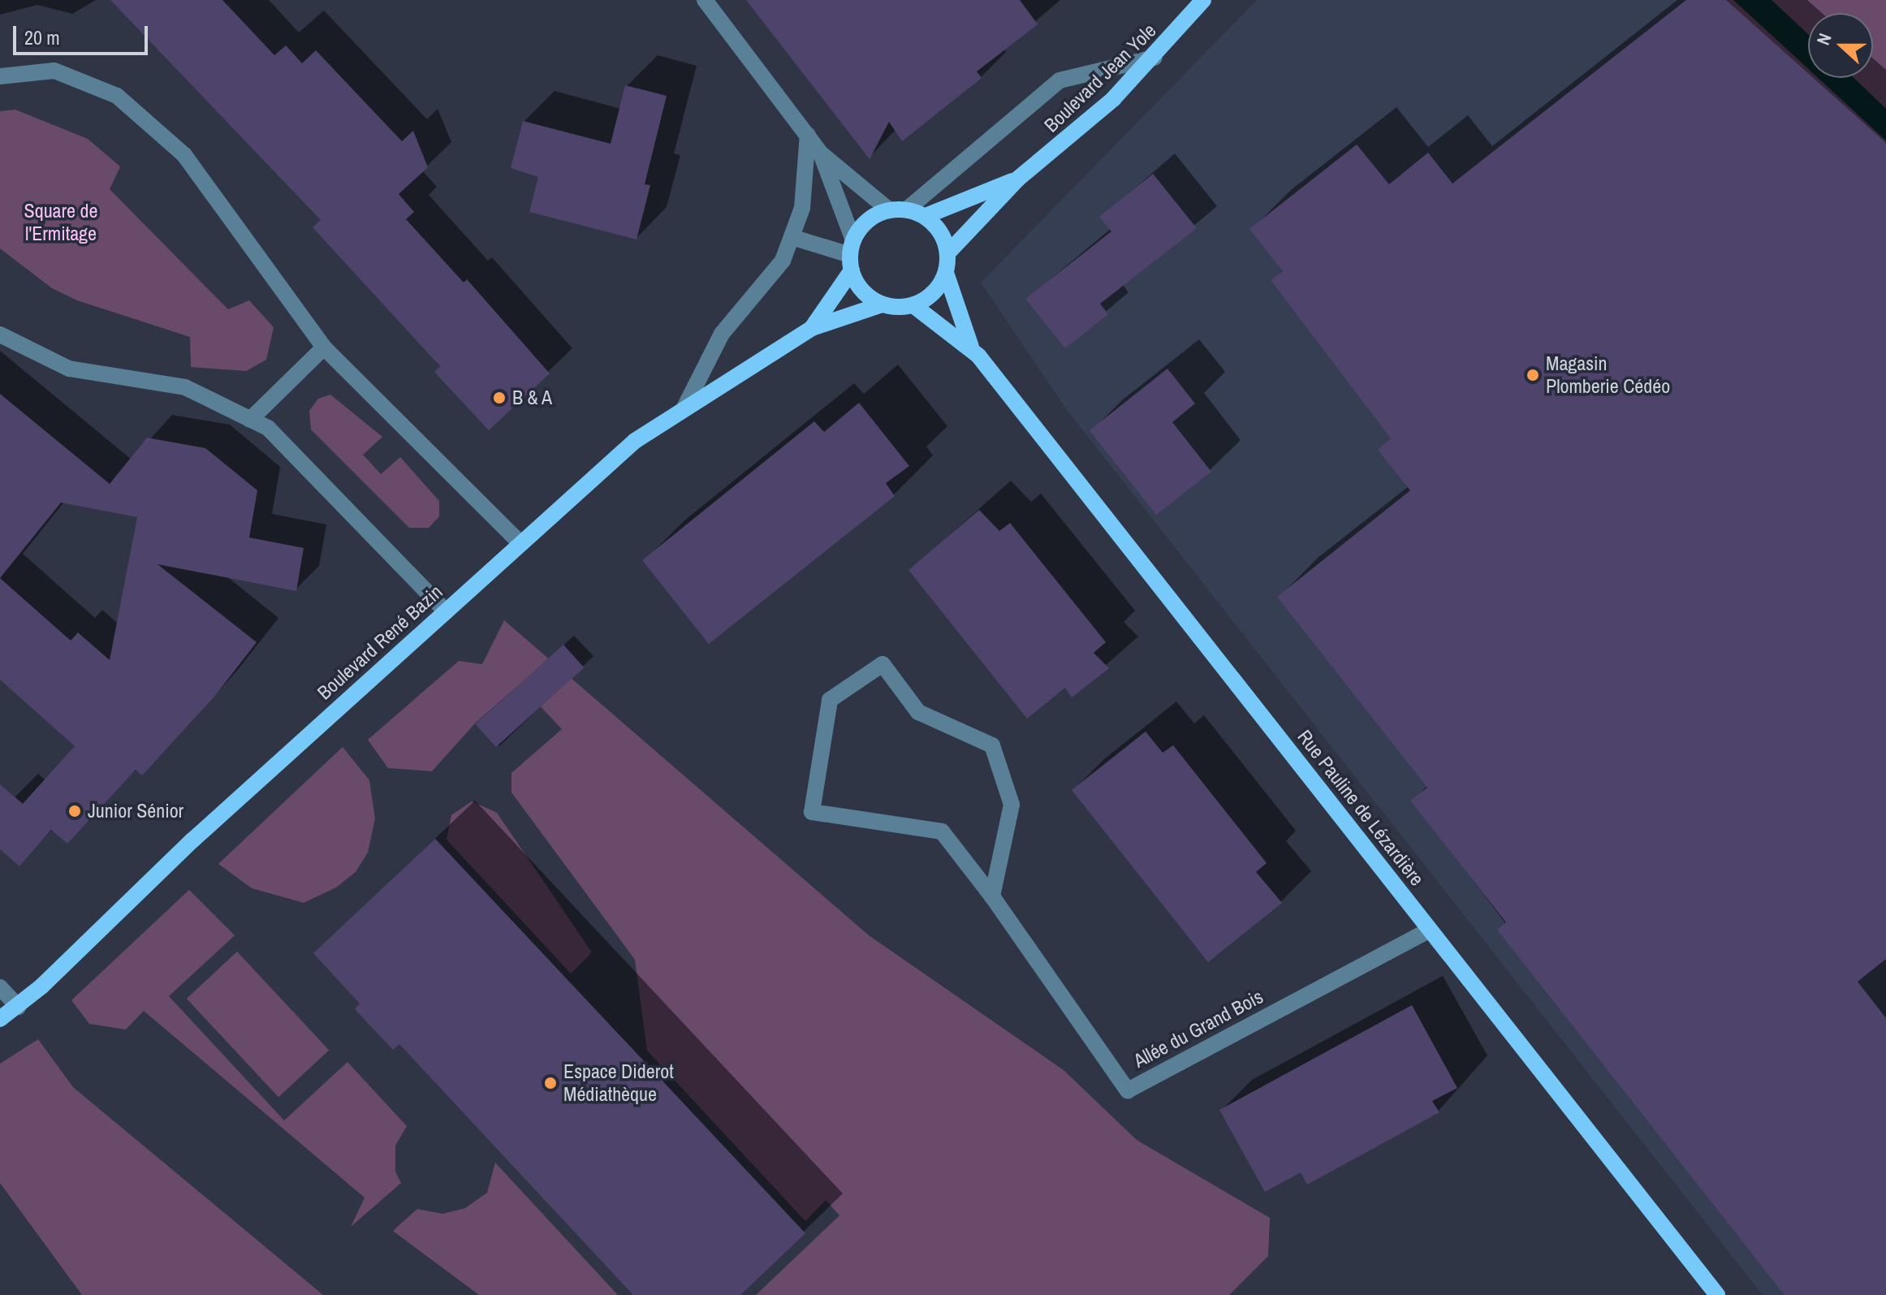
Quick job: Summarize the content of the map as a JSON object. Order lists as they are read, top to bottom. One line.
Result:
{"streets":{"main road":["Boulevard Jean Yole","Boulevard René Bazin","Rue Pauline de Lézardière"],"street":["Allée du Grand Bois"]},"crossings":[["Boulevard Jean Yole","Boulevard René Bazin"],["Boulevard Jean Yole","Rue Pauline de Lézardière"],["Boulevard René Bazin","Rue Pauline de Lézardière"],["Rue Pauline de Lézardière","Allée du Grand Bois"]],"parks":["Square de l'Ermitage"],"places":["Magasin Plomberie Cédéo","B & A","Junior Sénior","Espace Diderot Médiathèque"],"scale_bar":"20 m","north":"left"}
